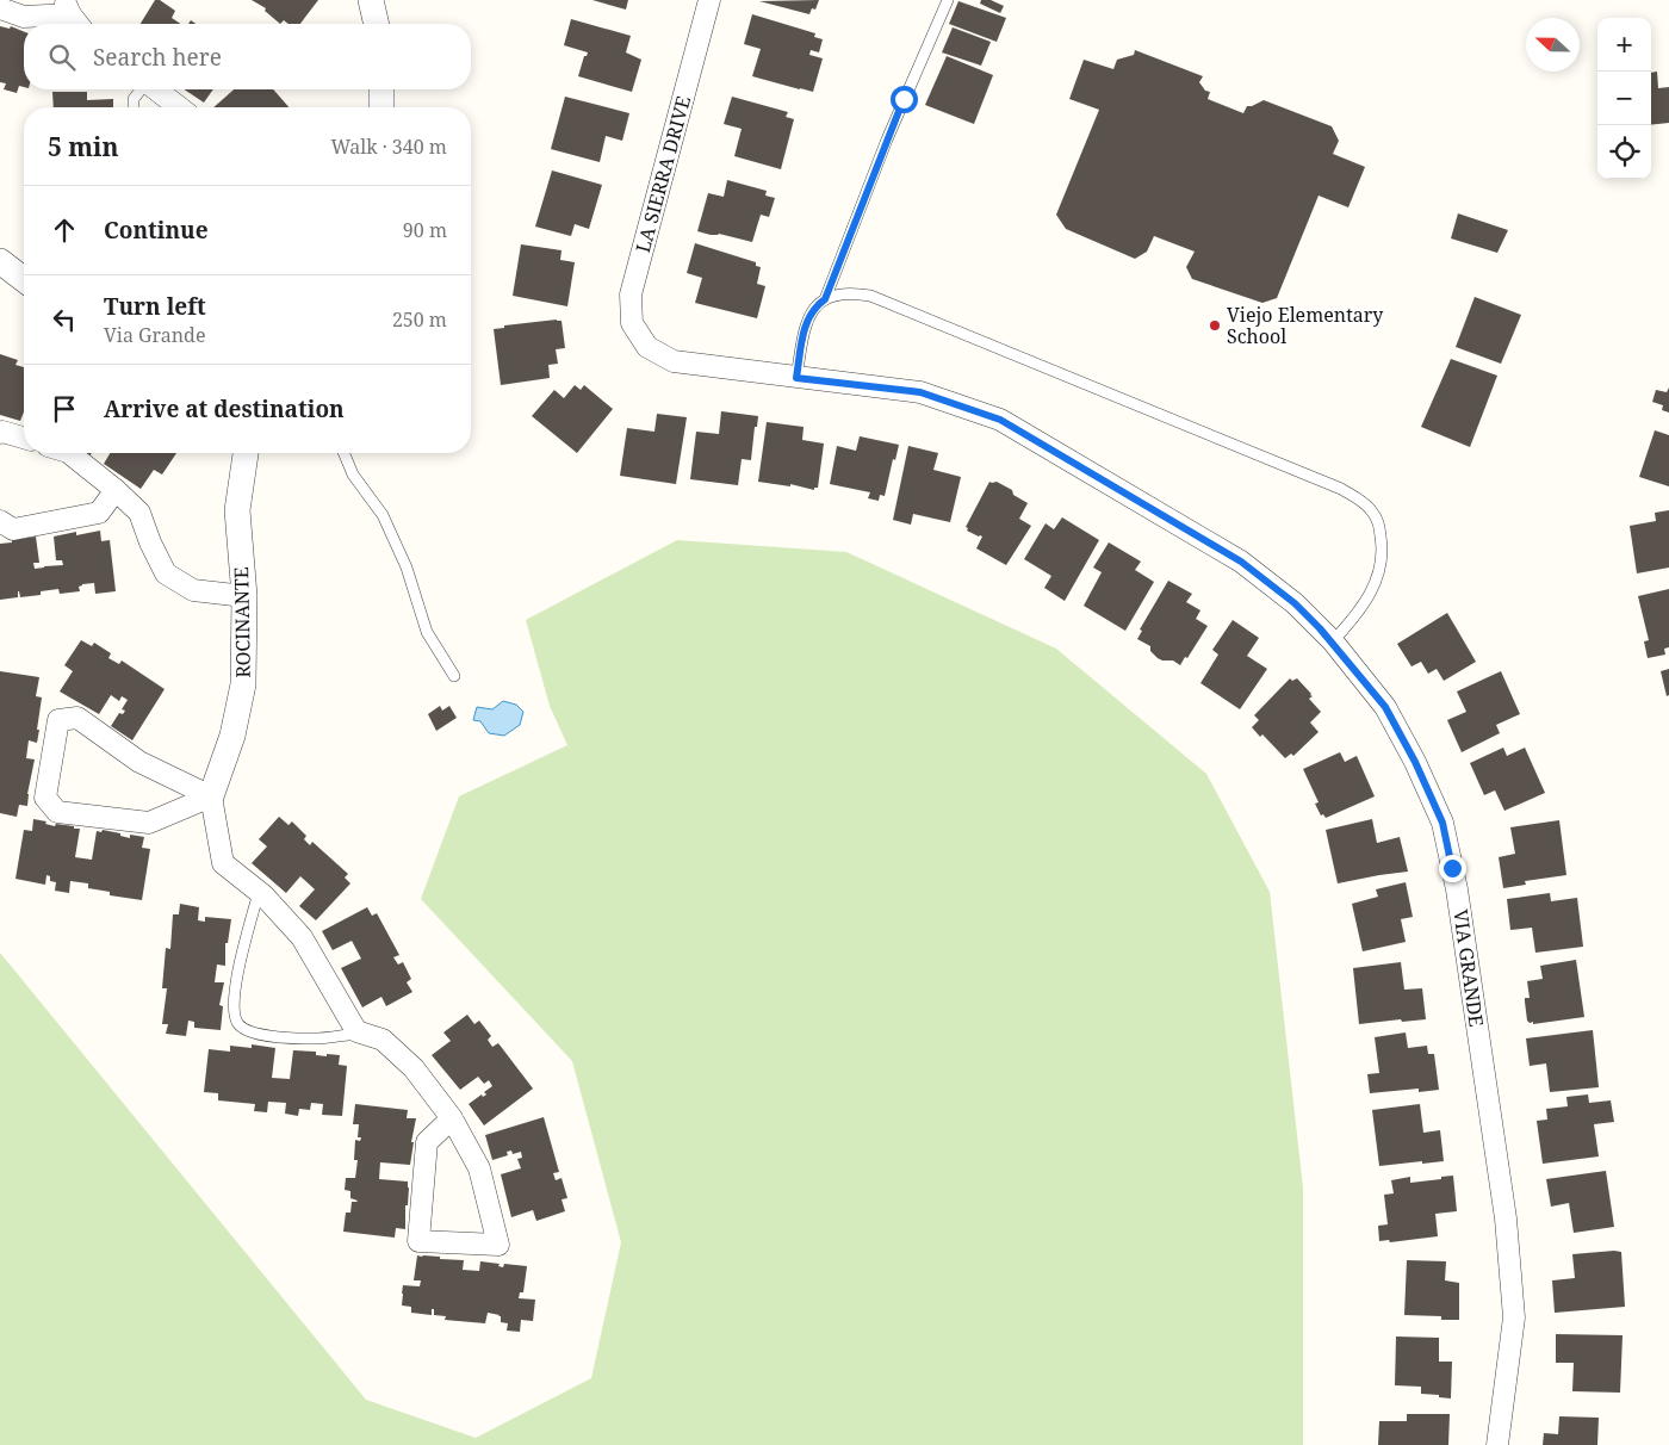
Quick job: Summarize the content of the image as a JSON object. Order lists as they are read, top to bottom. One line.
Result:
{"streets":{"street":["LA SIERRA DRIVE","ROCINANTE","VIA GRANDE"]},"crossings":[["LA SIERRA DRIVE","VIA GRANDE"]],"places":["Viejo Elementary School"],"north":"left","page":{"map_buttons":["+","−"],"search":"Search here","heading":["5 min","Walk · 340 m"],"list":[["Continue","90 m"],["Turn left","Via Grande","250 m"],"Arrive at destination"]}}
